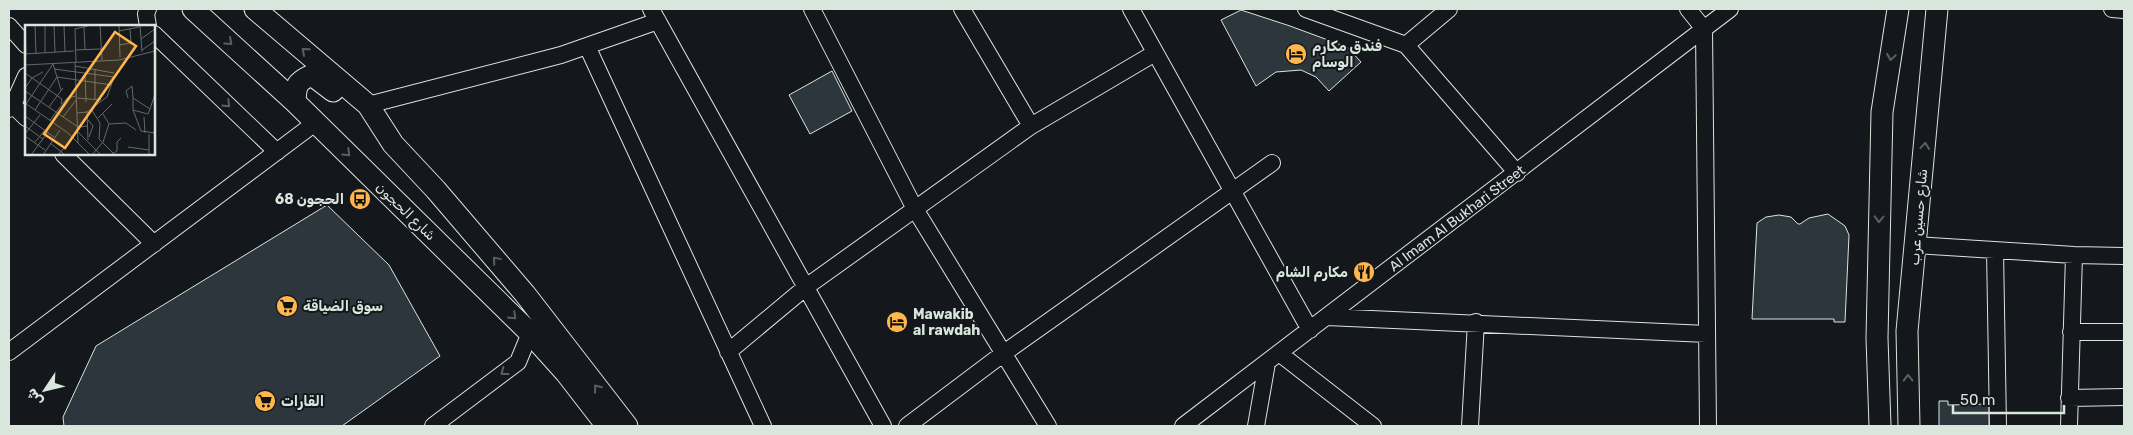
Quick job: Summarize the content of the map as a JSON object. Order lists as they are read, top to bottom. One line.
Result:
{"streets":{"main road":["شارع الحجون","شارع حسين عرب"],"street":["Al Imam Al Bukhari Street"]},"places":{"hotel":["فندق مكارم الوسام","Mawakib al rawdah"],"bus stop":["الحجون 68"],"restaurant":["مكارم الشام"],"supermarket":["سوق الضياقة","القارات"]},"scale_bar":"50 m","north":"bottom left"}
